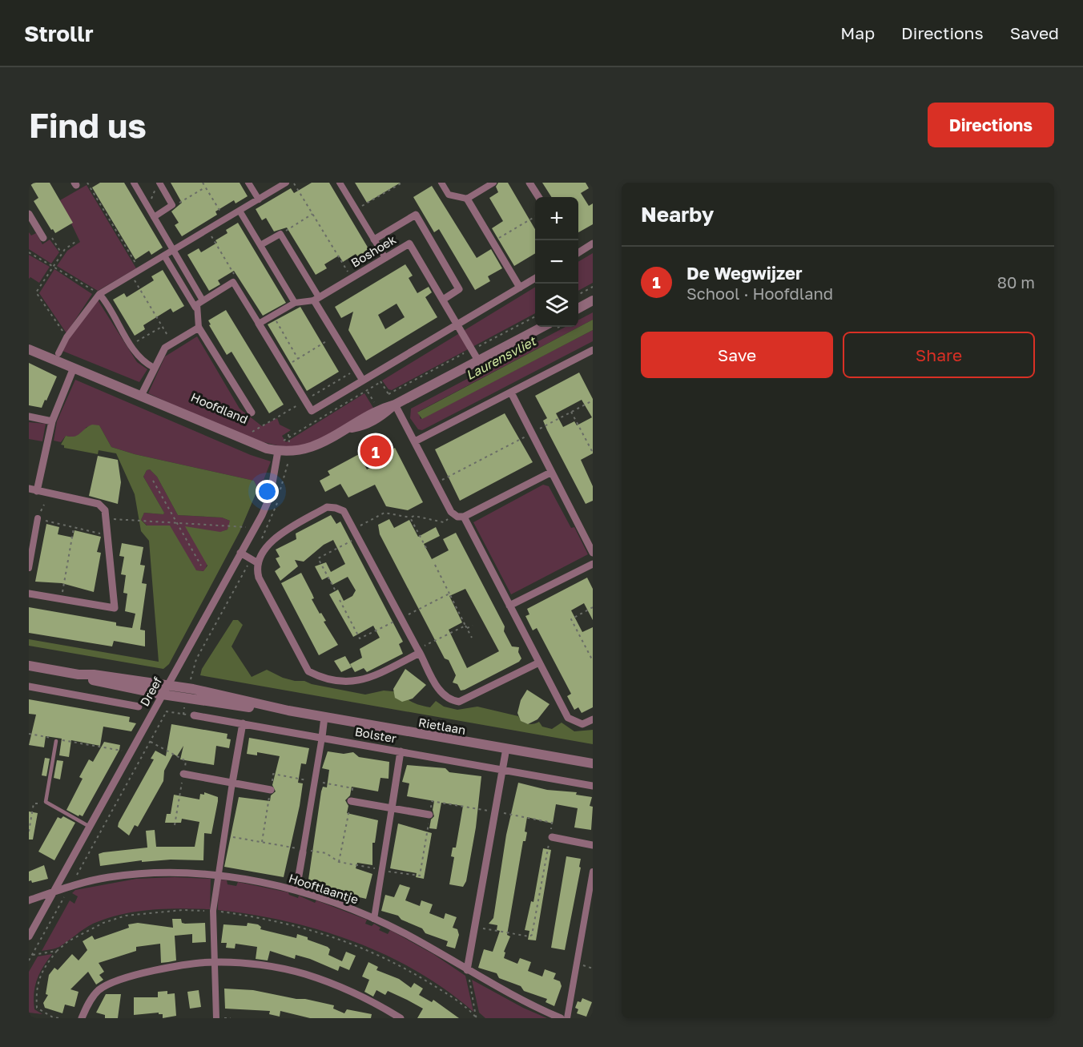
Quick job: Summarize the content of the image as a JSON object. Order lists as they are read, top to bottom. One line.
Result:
{"streets":{"street":["Boshoek","Hoofdland","Dreef","Rietlaan","Bolster","Hooftlaantje"]},"crossings":[["Boshoek","Hoofdland"],["Hoofdland","Dreef"],["Dreef","Rietlaan"],["Dreef","Hooftlaantje"]],"water":["Laurensvliet"],"page":{"header":"Strollr","nav":["Map","Directions","Saved"],"buttons":["Directions",["Save","Share"]],"title":"Find us","heading":"Nearby","map_buttons":["+","−"],"list":[{"mark":"1","name":"De Wegwijzer","note":"School · Hoofdland","value":"80 m"}],"pins":"1"}}
